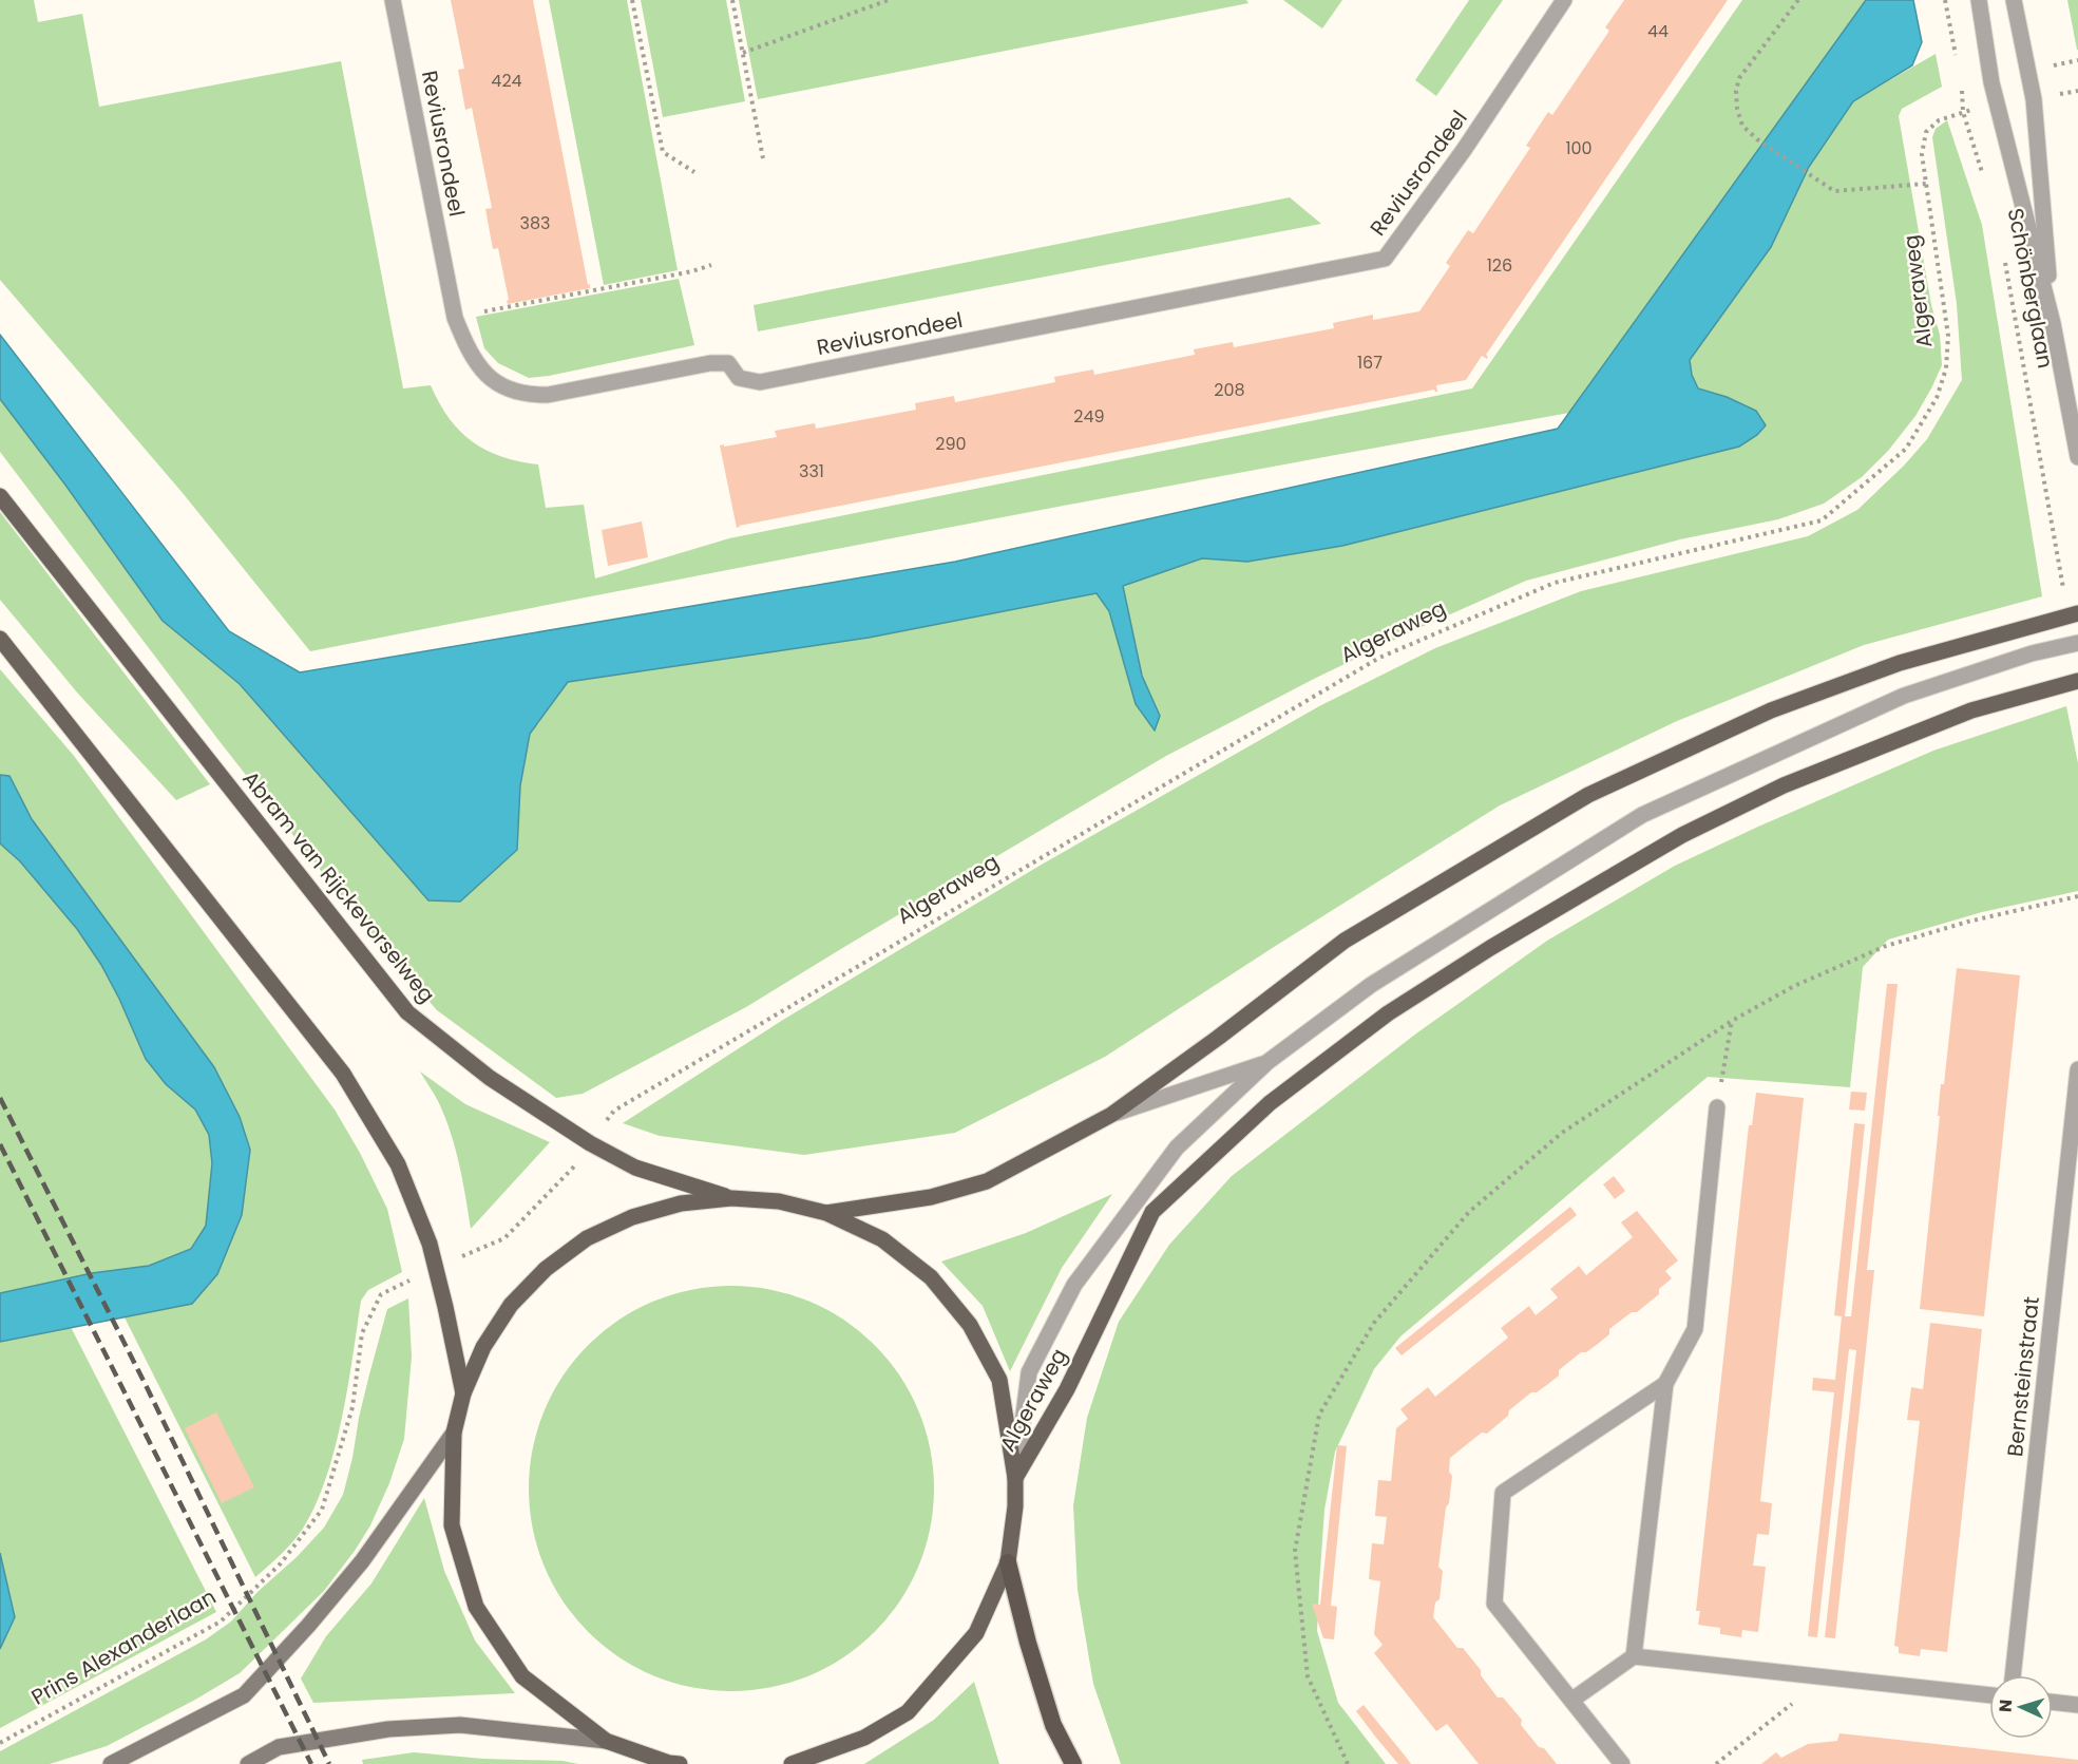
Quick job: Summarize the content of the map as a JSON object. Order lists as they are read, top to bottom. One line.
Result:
{"streets":{"main road":["Algeraweg","Abram van Rijckevorselweg"],"street":["Reviusrondeel","Schönberglaan","Bernsteinstraat"],"path":["Prins Alexanderlaan"]},"crossings":[["Schönberglaan","Algeraweg"],["Algeraweg","Abram van Rijckevorselweg"],["Algeraweg","Prins Alexanderlaan"]],"house_numbers":["44","424","100","383","126","167","208","249","290","331"],"north":"left"}
